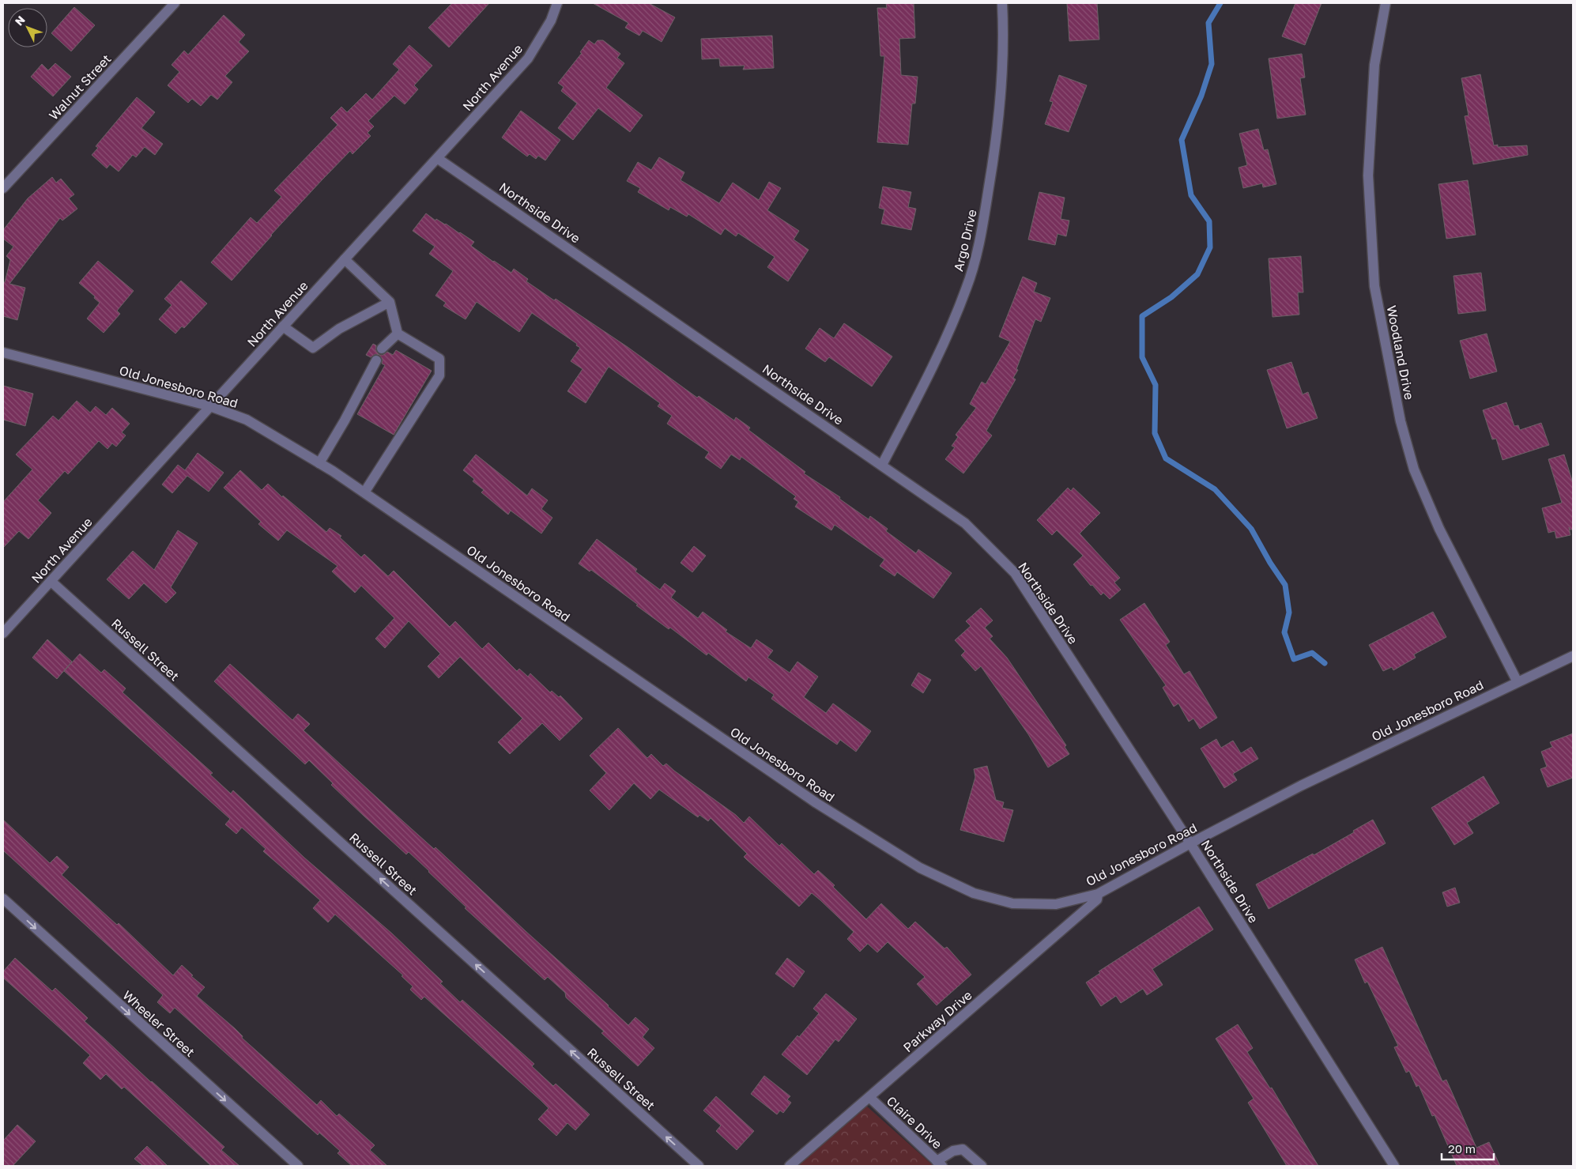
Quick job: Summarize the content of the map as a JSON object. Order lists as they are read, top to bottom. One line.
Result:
{"streets":{"street":["North Avenue","Walnut Street","Northside Drive","Argo Drive","Woodland Drive","Old Jonesboro Road","Russell Street","Parkway Drive","Wheeler Street","Claire Drive"]},"crossings":[["North Avenue","Northside Drive"],["North Avenue","Old Jonesboro Road"],["North Avenue","Russell Street"],["Northside Drive","Argo Drive"],["Northside Drive","Old Jonesboro Road"],["Woodland Drive","Old Jonesboro Road"],["Old Jonesboro Road","Parkway Drive"],["Parkway Drive","Claire Drive"]],"one_way":["Russell Street","Wheeler Street"],"scale_bar":"20 m","north":"top left"}
